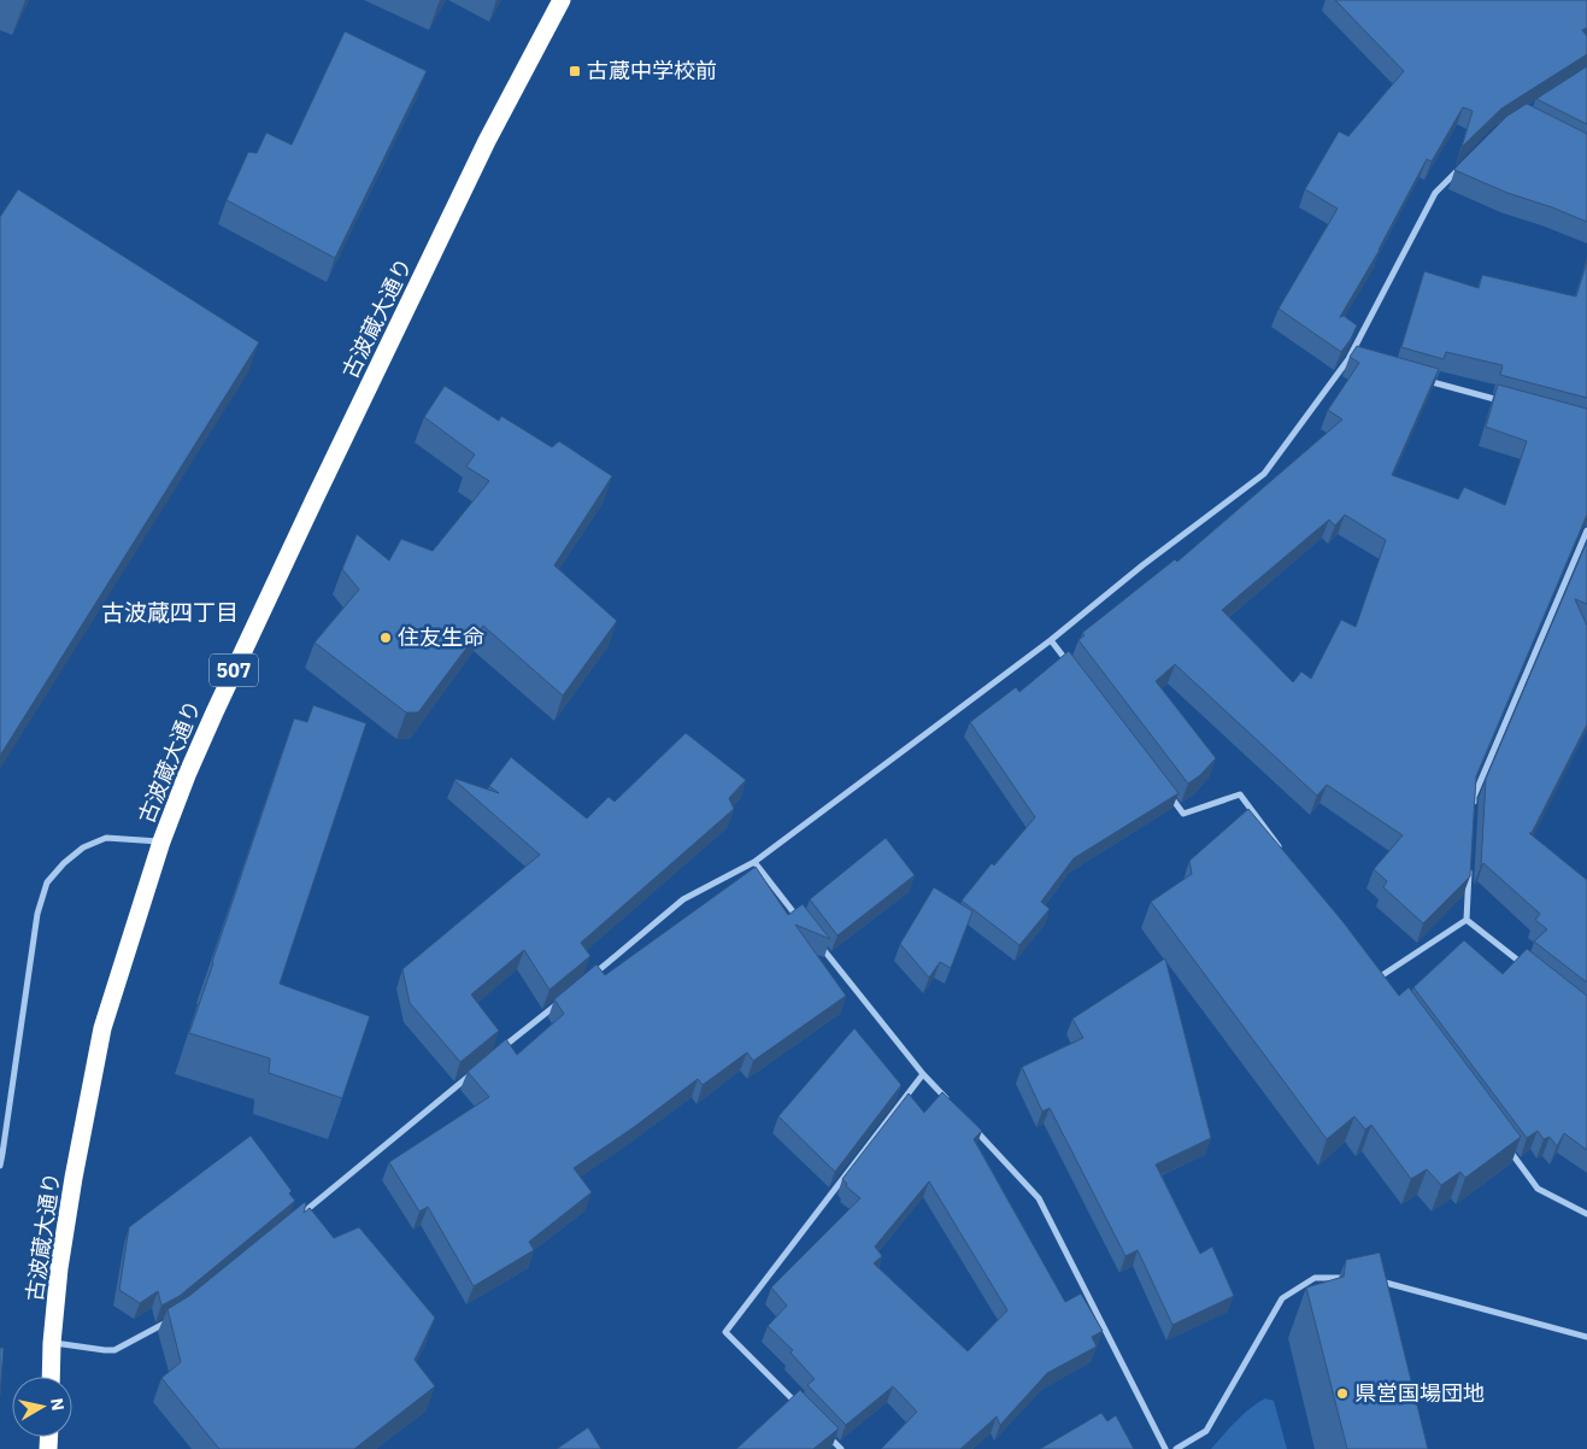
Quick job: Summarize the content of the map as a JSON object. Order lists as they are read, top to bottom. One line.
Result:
{"streets":{"highway":["古波蔵大通り","507"]},"districts":["古波蔵四丁目"],"places":{"transit":["古蔵中学校前"],"other":["住友生命","県営国場団地"]},"north":"right"}
